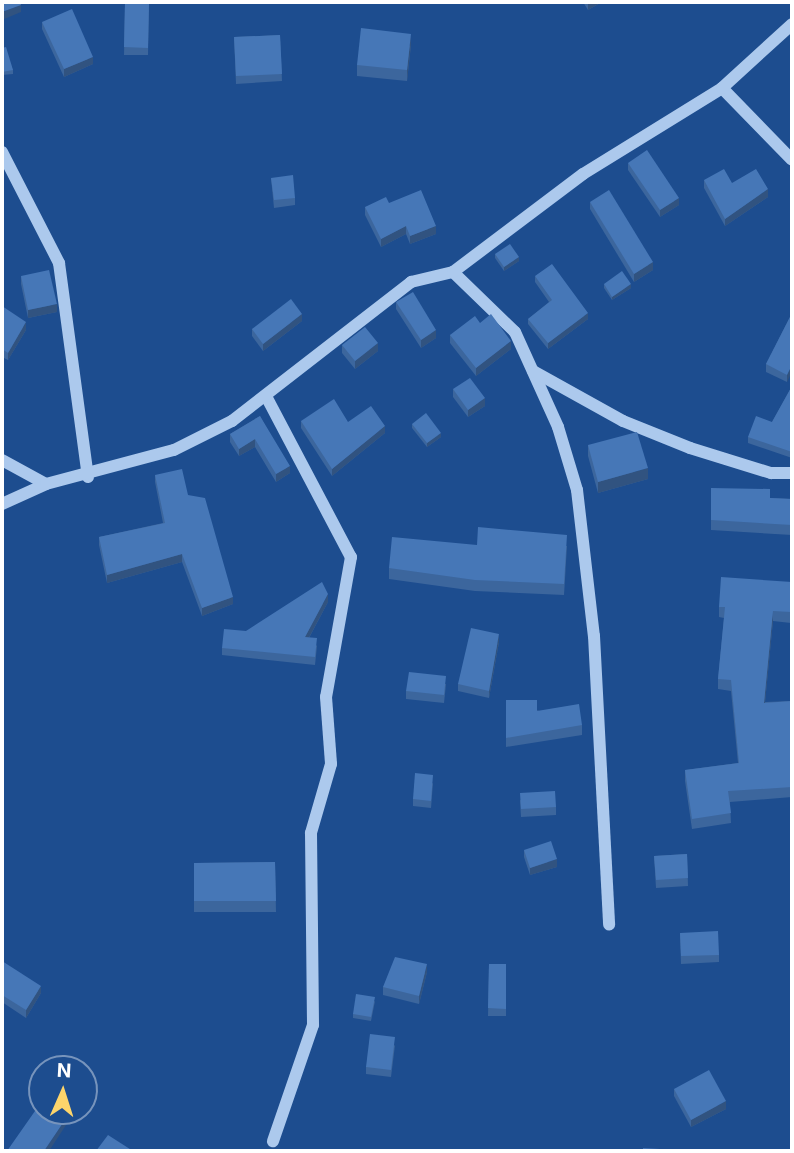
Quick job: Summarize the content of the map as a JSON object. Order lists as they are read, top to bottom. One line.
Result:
{"north":"top"}
